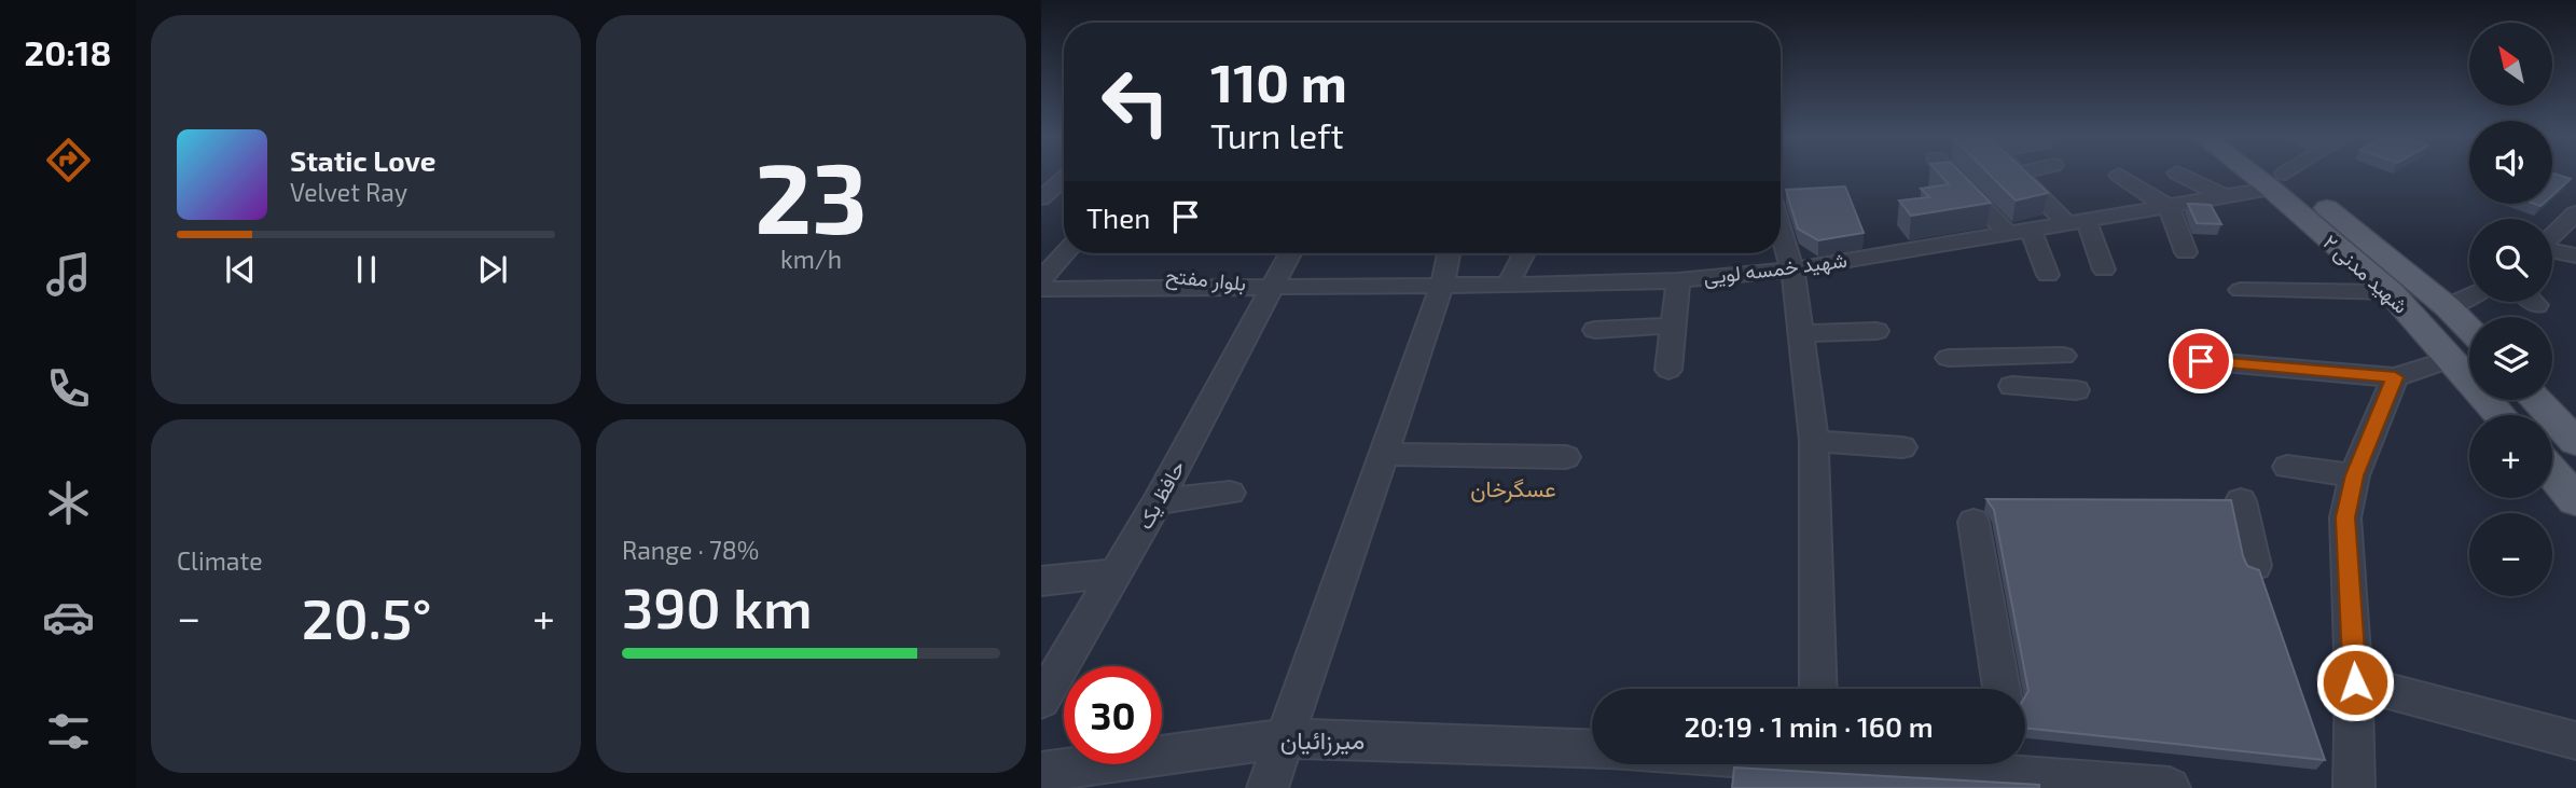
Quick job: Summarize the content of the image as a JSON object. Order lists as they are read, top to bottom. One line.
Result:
{"streets":{"main road":["شهید مدنی ۲"],"street":["شهید خمسه لویی","بلوار مفتح","حافظ یک","میرزائیان"]},"crossings":[["شهید خمسه لویی","شهید مدنی ۲"],["شهید خمسه لویی","بلوار مفتح"],["شهید خمسه لویی","حافظ یک"],["بلوار مفتح","حافظ یک"]],"districts":["عسگرخان"],"north":"top left","page":{"tabs":"20:18","tile":[["23","km/h"],"Climate",["Range · 78%","390 km"]],"map_buttons":["+","−"],"turn":["110 m","Turn left"],"song":["Static Love","Velvet Ray"],"then":"Then","heat":["−","20.5°","+"],"limit":"30","trip":"20:19 · 1 min · 160 m"}}
